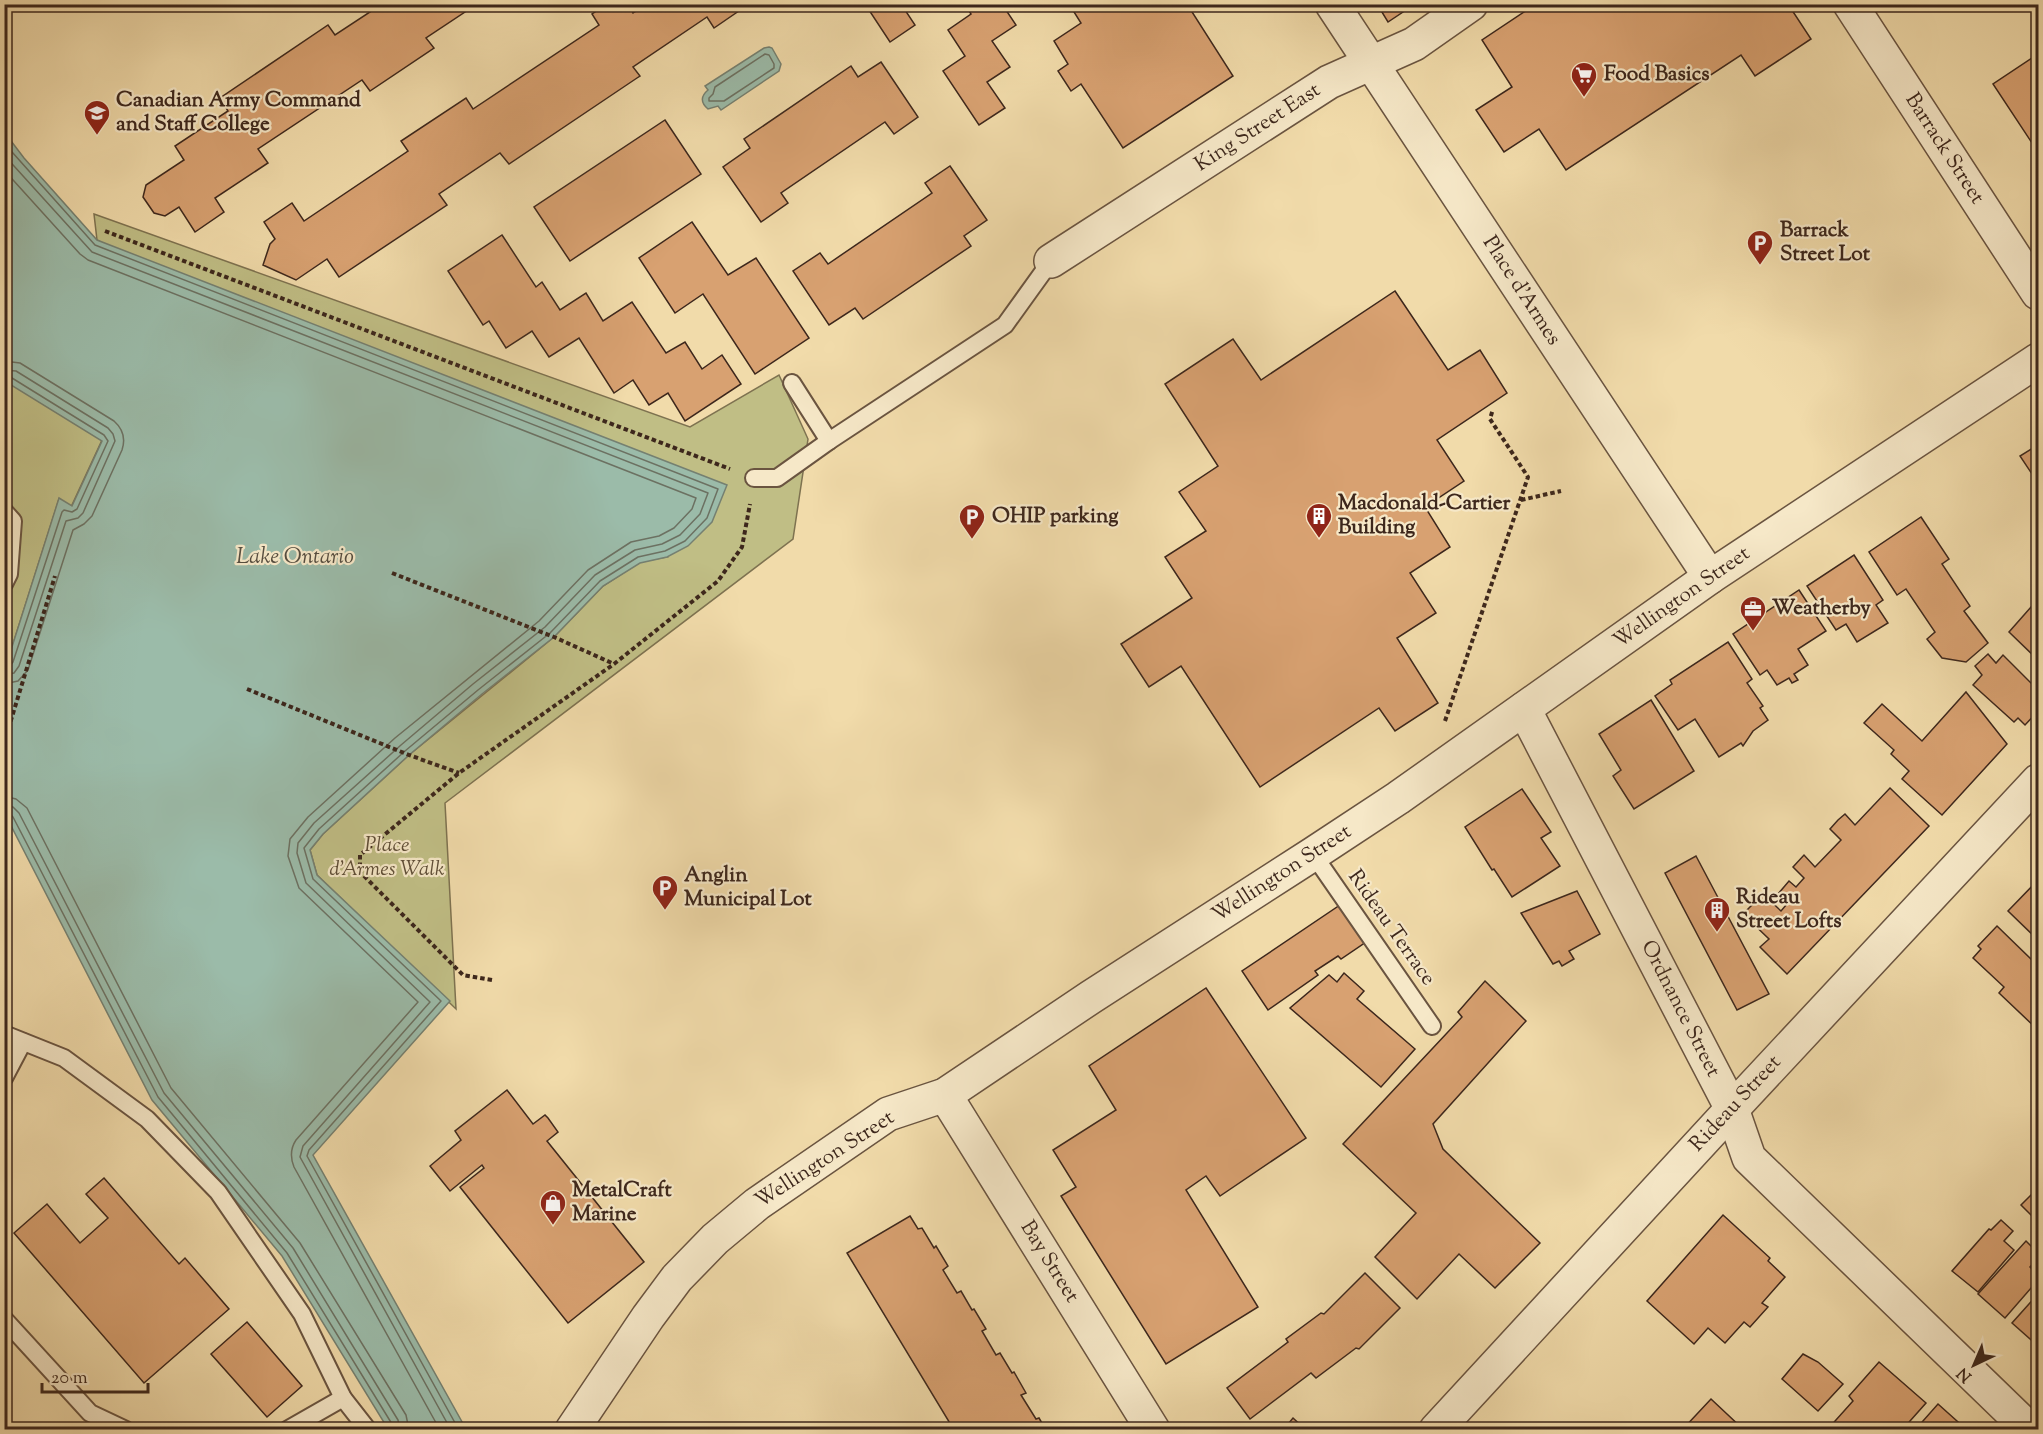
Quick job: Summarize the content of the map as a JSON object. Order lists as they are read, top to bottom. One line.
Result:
{"streets":{"street":["King Street East","Barrack Street","Place d'Armes","Wellington Street","Ordnance Street","Rideau Street","Bay Street"],"lane":["Rideau Terrace"]},"crossings":[["King Street East","Place d'Armes"],["Place d'Armes","Wellington Street"],["Wellington Street","Rideau Terrace"],["Wellington Street","Ordnance Street"],["Wellington Street","Bay Street"],["Ordnance Street","Rideau Street"]],"water":["Lake Ontario"],"parks":["Place d'Armes Walk"],"places":{"supermarket":["Food Basics"],"school or university":["Canadian Army Command and Staff College"],"parking":["Barrack Street Lot","OHIP parking","Anglin Municipal Lot"],"building":["Macdonald-Cartier Building","Rideau Street Lofts"],"office":["Weatherby"],"shop":["MetalCraft Marine"]},"scale_bar":"20 m","north":"bottom left"}
